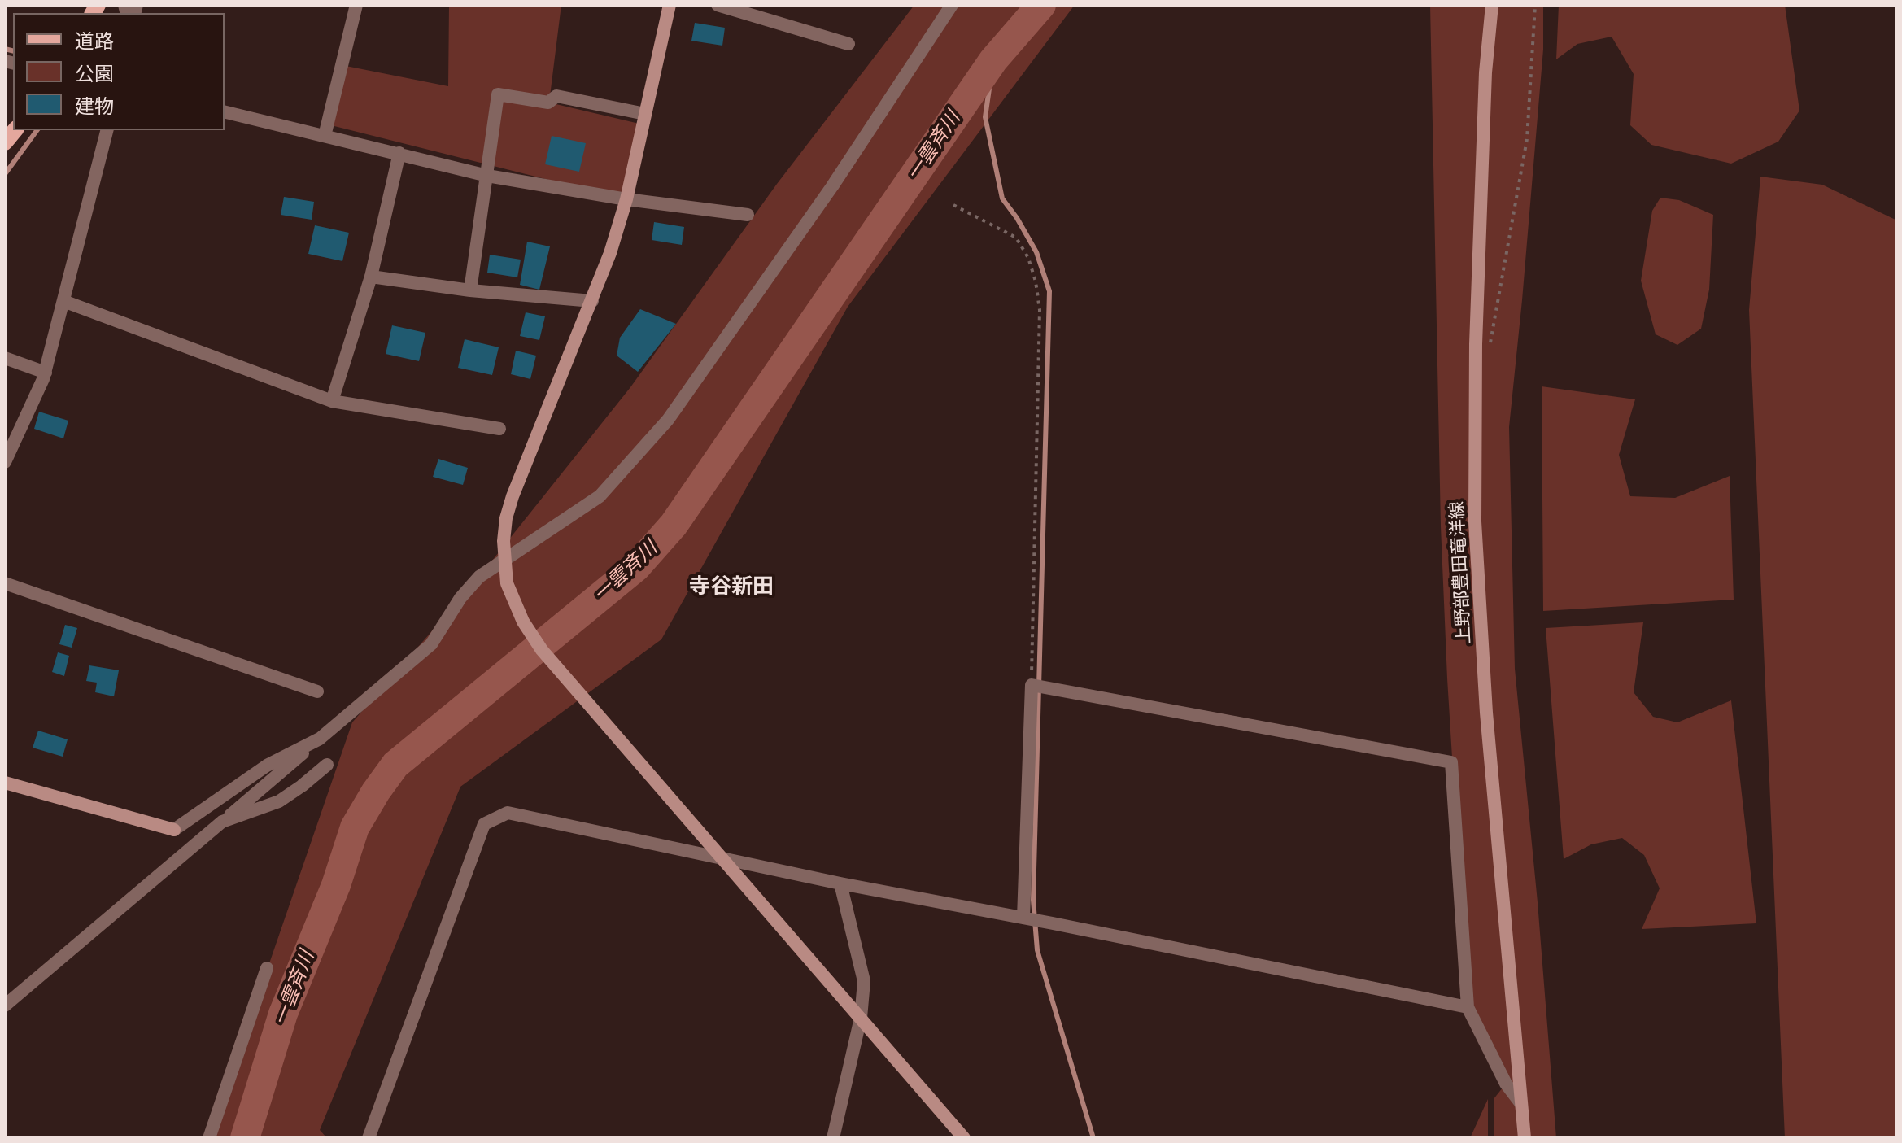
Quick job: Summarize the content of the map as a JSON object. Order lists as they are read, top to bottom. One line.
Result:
{"streets":{"street":["上野部豊田竜洋線"]},"districts":["寺谷新田"],"water":["一雲斉川"],"legend":["道路","公園","建物"]}
